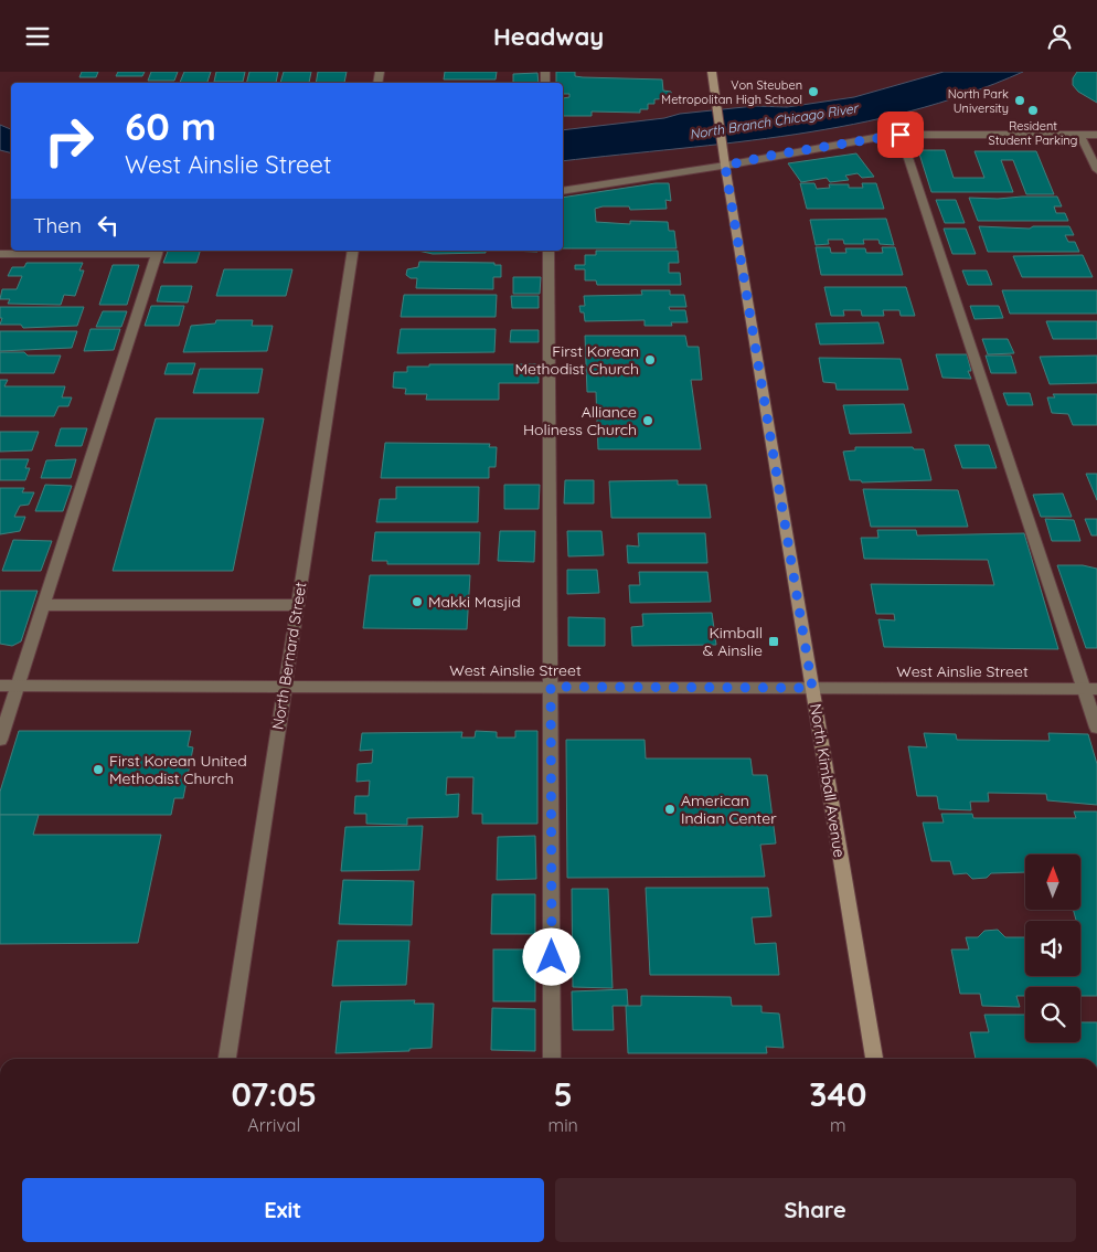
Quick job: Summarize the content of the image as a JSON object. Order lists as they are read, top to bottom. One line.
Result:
{"streets":{"street":["North Bernard Street","West Ainslie Street","North Kimball Avenue"]},"crossings":[["North Bernard Street","West Ainslie Street"],["West Ainslie Street","North Kimball Avenue"]],"water":["North Branch Chicago River"],"places":{"other":["Von Steuben Metropolitan High School","North Park University","Resident Student Parking","First Korean Methodist Church","Alliance Holiness Church","Makki Masjid","First Korean United Methodist Church","American Indian Center"],"transit":["Kimball & Ainslie"]},"north":"top","page":{"header":"Headway","turn":["60 m","West Ainslie Street"],"then":"Then","eta":["07:05","Arrival","5","min","340","m"],"buttons":["Exit","Share"]}}
